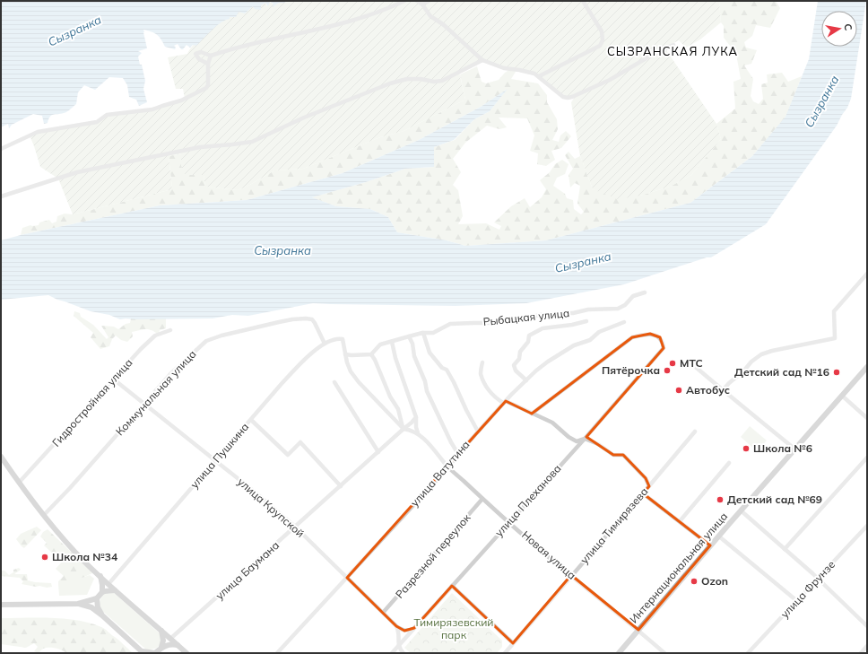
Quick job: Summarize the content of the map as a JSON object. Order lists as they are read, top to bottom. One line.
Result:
{"streets":{"main road":["Интернациональная улица"],"street":["Рыбацкая улица","Коммунальная улица","Гидростройная улица","улица Пушкина","улица Ватутина","улица Плеханова","улица Крупской","улица Тимирязева","Новая улица","Разрезной переулок","улица Баумана","улица Фрунзе"]},"crossings":[["Коммунальная улица","улица Пушкина"],["Коммунальная улица","улица Крупской"],["Гидростройная улица","улица Крупской"],["улица Пушкина","улица Крупской"],["улица Ватутина","улица Крупской"],["улица Ватутина","Новая улица"],["улица Плеханова","Новая улица"],["улица Крупской","Разрезной переулок"],["улица Крупской","улица Баумана"],["улица Тимирязева","Новая улица"],["Новая улица","Разрезной переулок"],["Новая улица","Интернациональная улица"],["Новая улица","улица Баумана"]],"districts":["СЫЗРАНСКАЯ ЛУКА"],"water":["Сызранка"],"parks":["Тимирязевский парк"],"places":["МТС","Пятёрочка","Детский сад №16","Автобус","Школа №6","Детский сад №69","Школа №34","Ozon"],"north":"right"}
